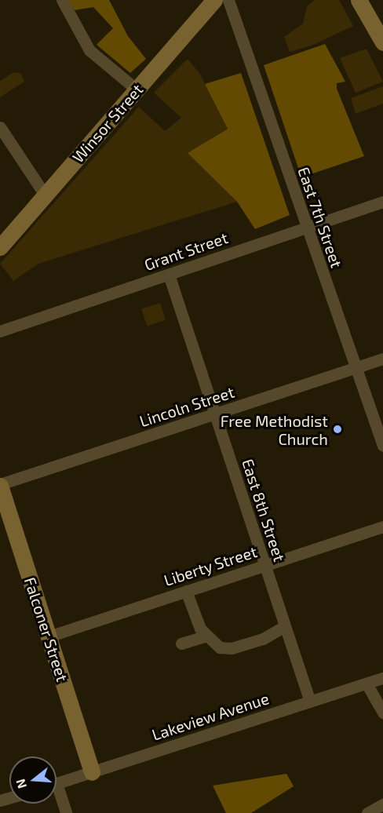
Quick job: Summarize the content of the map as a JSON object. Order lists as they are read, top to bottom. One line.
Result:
{"streets":{"street":["Winsor Street","East 7th Street","Grant Street","Lincoln Street","East 8th Street","Liberty Street","Falconer Street","Lakeview Avenue"]},"crossings":[["East 7th Street","Grant Street"],["East 7th Street","Lincoln Street"],["Grant Street","East 8th Street"],["Lincoln Street","East 8th Street"],["Lincoln Street","Falconer Street"],["East 8th Street","Liberty Street"],["East 8th Street","Lakeview Avenue"],["Liberty Street","Falconer Street"],["Falconer Street","Lakeview Avenue"]],"places":["Free Methodist Church"],"north":"left"}
